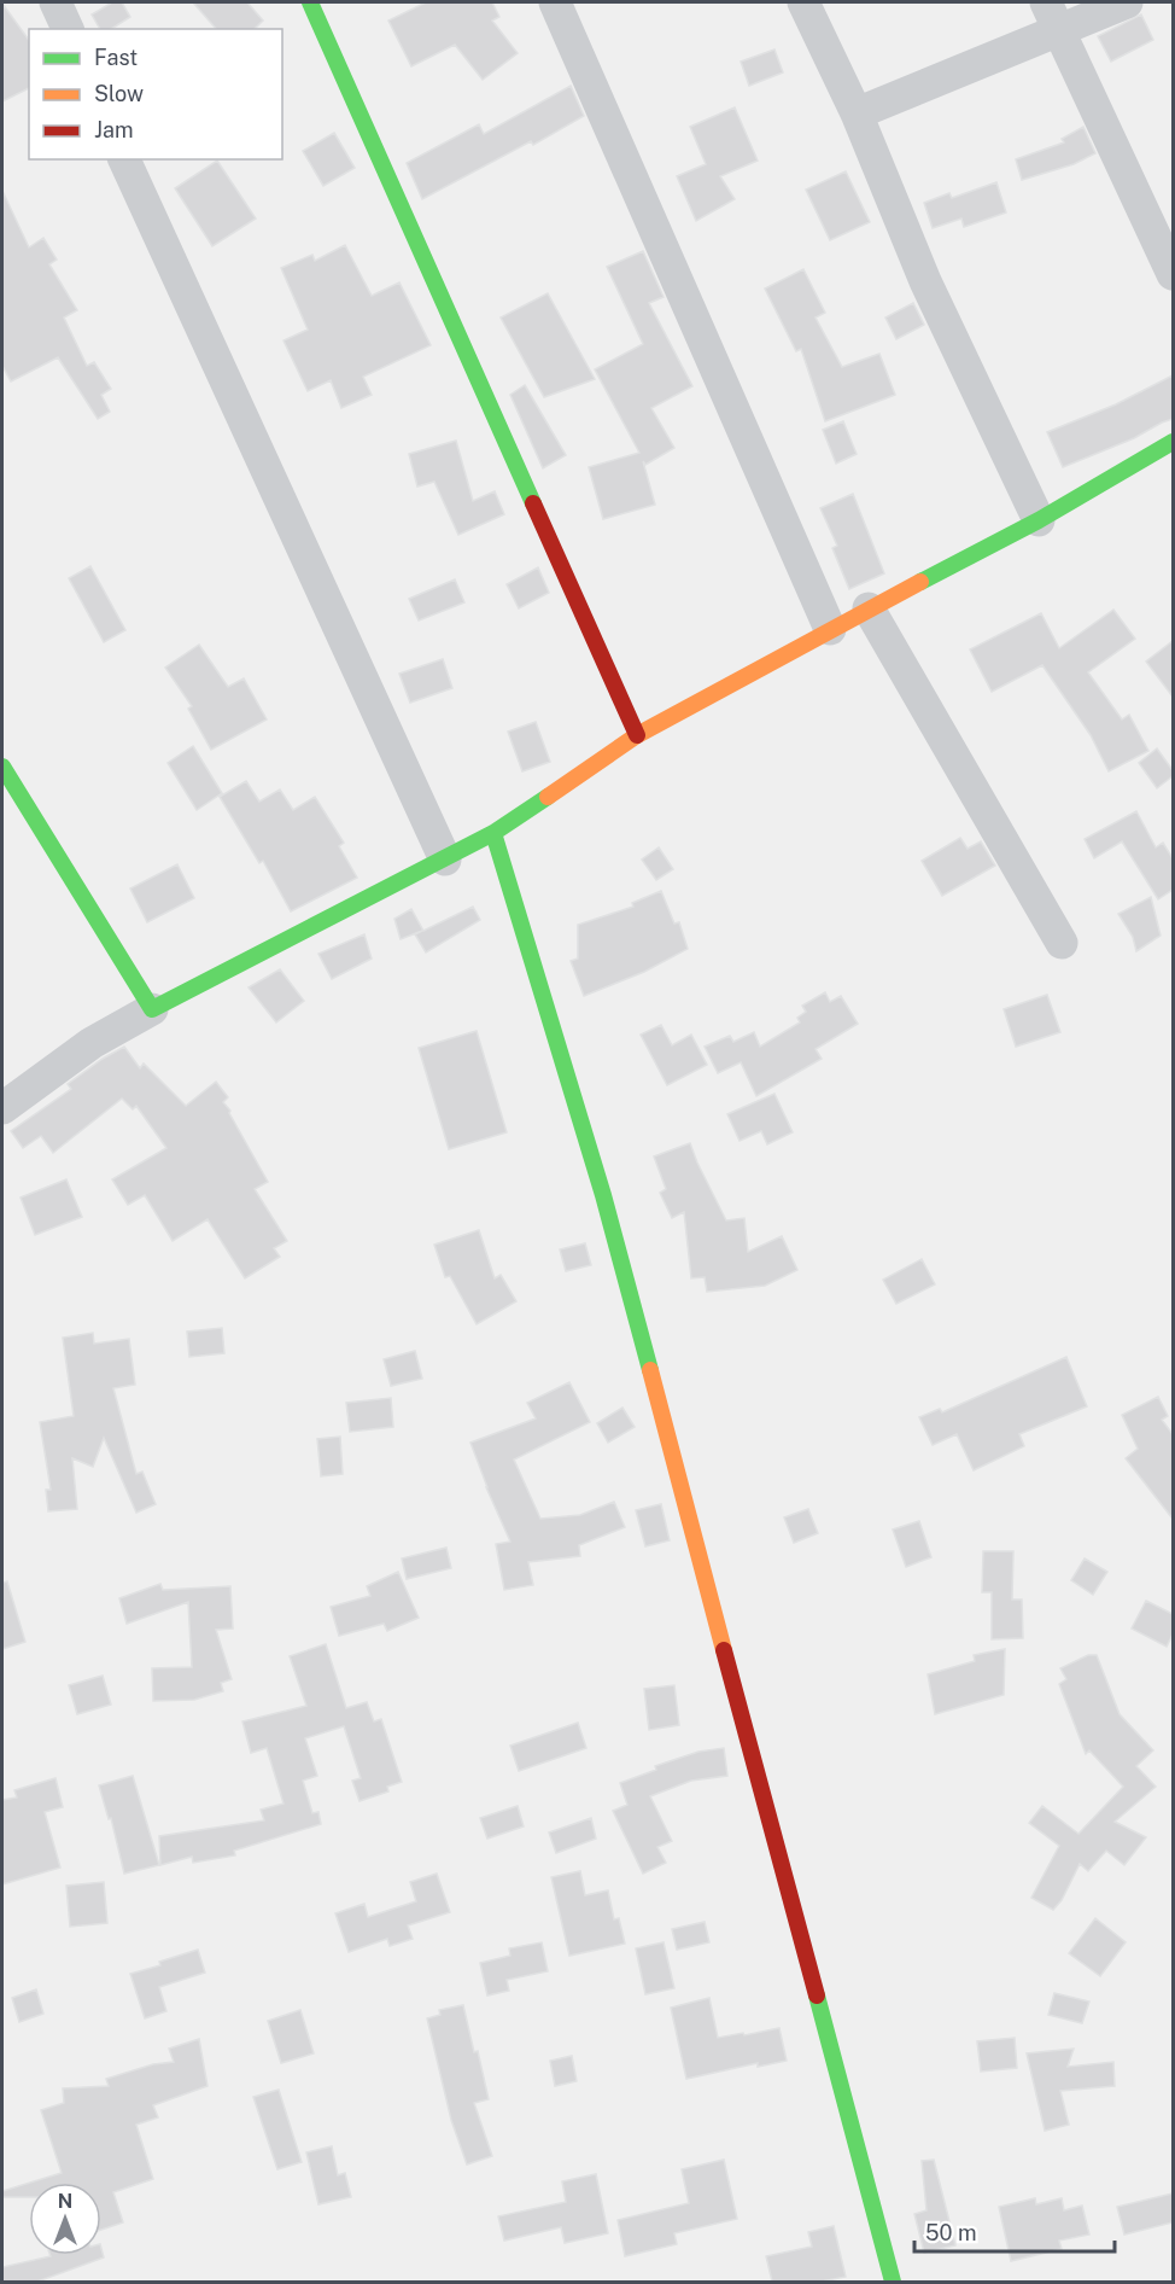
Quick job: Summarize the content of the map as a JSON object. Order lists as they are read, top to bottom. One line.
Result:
{"legend":["Fast","Slow","Jam"],"scale_bar":"50 m","north":"top"}
